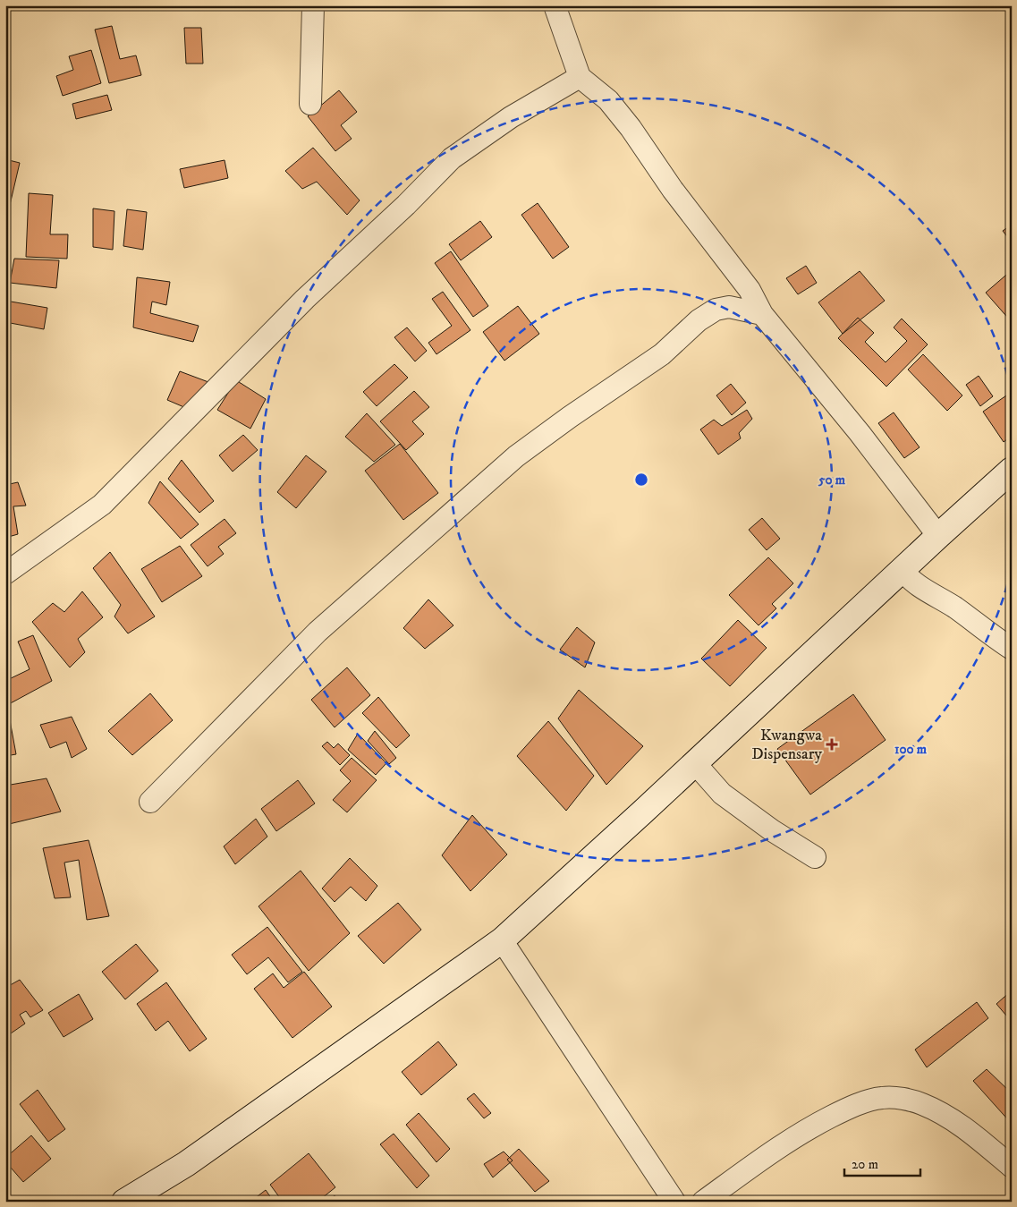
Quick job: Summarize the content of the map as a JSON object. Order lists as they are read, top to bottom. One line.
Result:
{"places":{"health":["Kwangwa Dispensary"]},"scale_bar":"20 m","rings":["50 m","100 m"]}
